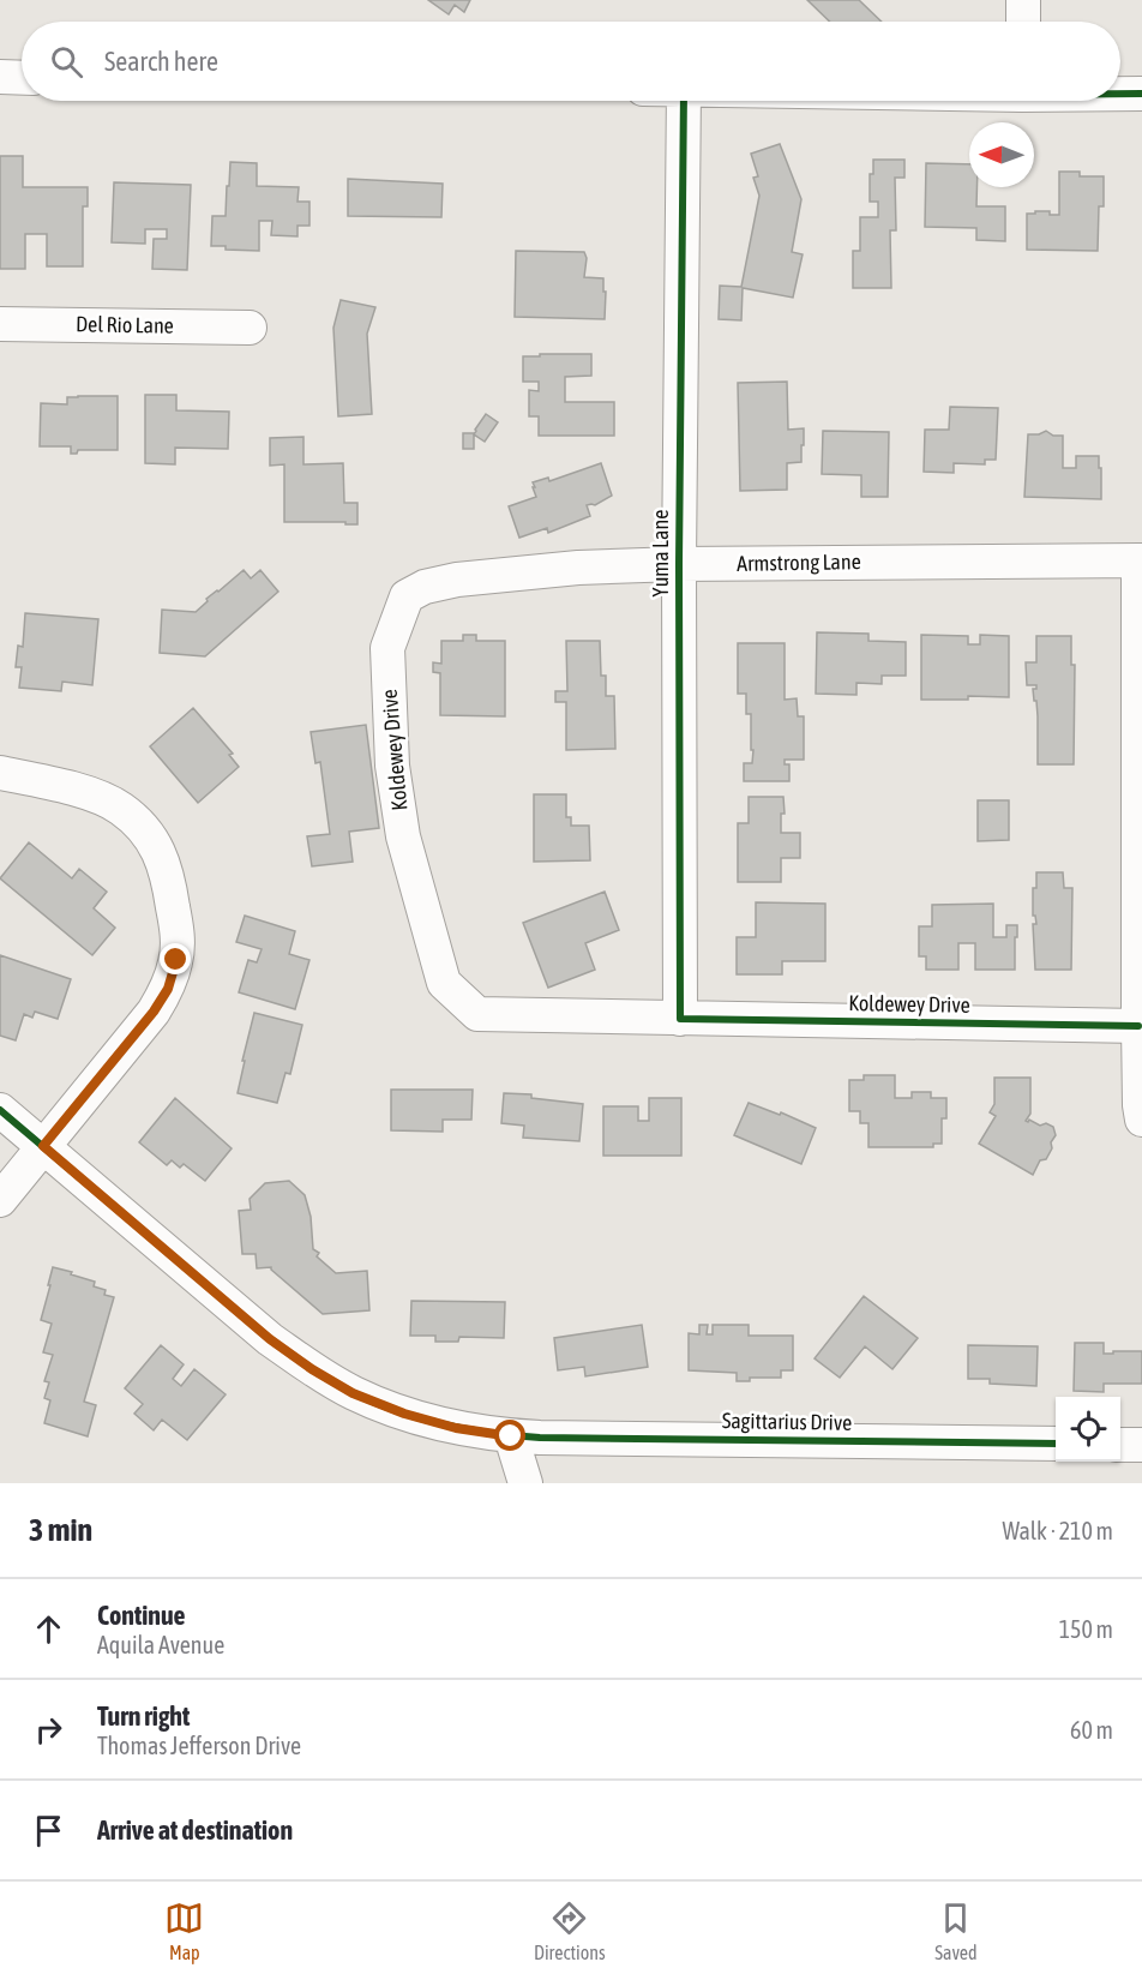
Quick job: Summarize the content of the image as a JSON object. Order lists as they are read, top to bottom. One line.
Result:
{"streets":{"street":["Del Rio Lane","Yuma Lane","Armstrong Lane","Koldewey Drive","Sagittarius Drive"]},"crossings":[["Yuma Lane","Armstrong Lane"],["Yuma Lane","Koldewey Drive"],["Armstrong Lane","Koldewey Drive"]],"north":"left","page":{"search":"Search here","heading":["3 min","Walk · 210 m"],"list":[["Continue","Aquila Avenue","150 m"],["Turn right","Thomas Jefferson Drive","60 m"],"Arrive at destination"],"nav":["Map","Directions","Saved"]}}
